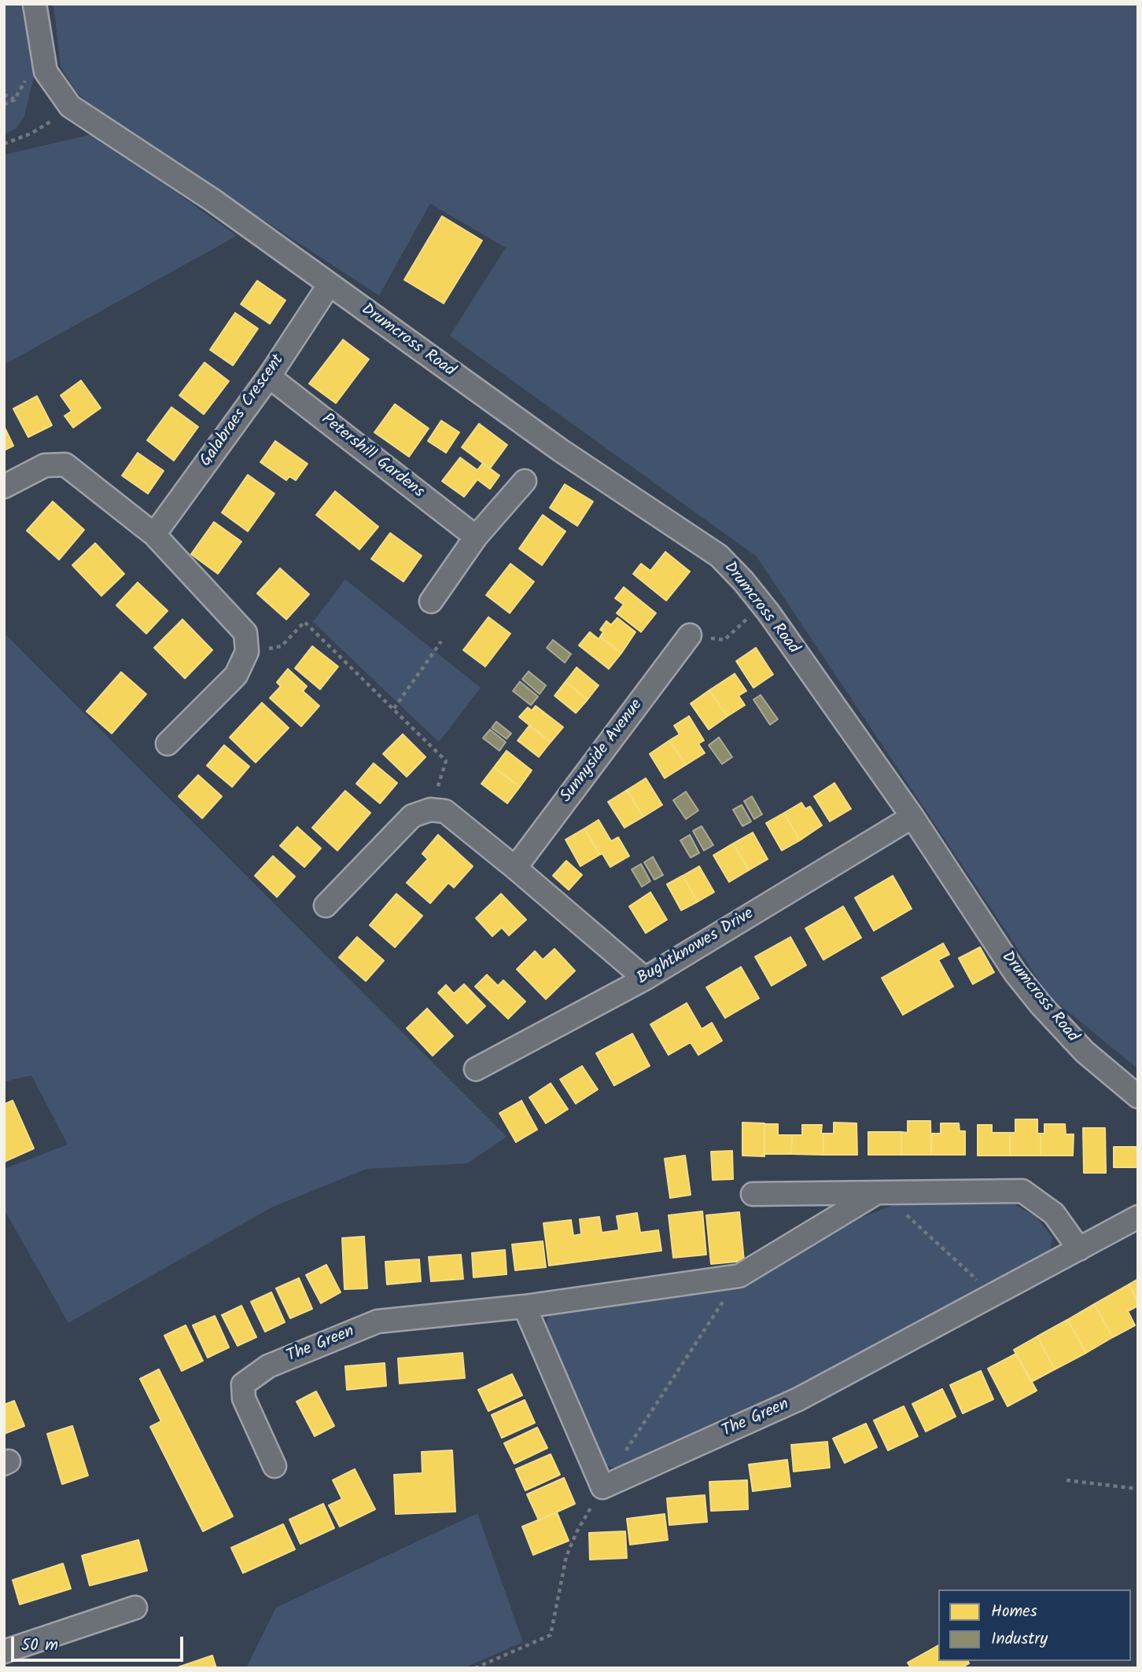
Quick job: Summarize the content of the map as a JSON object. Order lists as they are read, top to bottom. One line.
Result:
{"streets":{"street":["Drumcross Road","Galabraes Crescent","Petershill Gardens","Sunnyside Avenue","Bughtknowes Drive","The Green"]},"crossings":[["Drumcross Road","Galabraes Crescent"],["Drumcross Road","Bughtknowes Drive"],["Galabraes Crescent","Petershill Gardens"]],"legend":["Homes","Industry"],"scale_bar":"50 m"}
